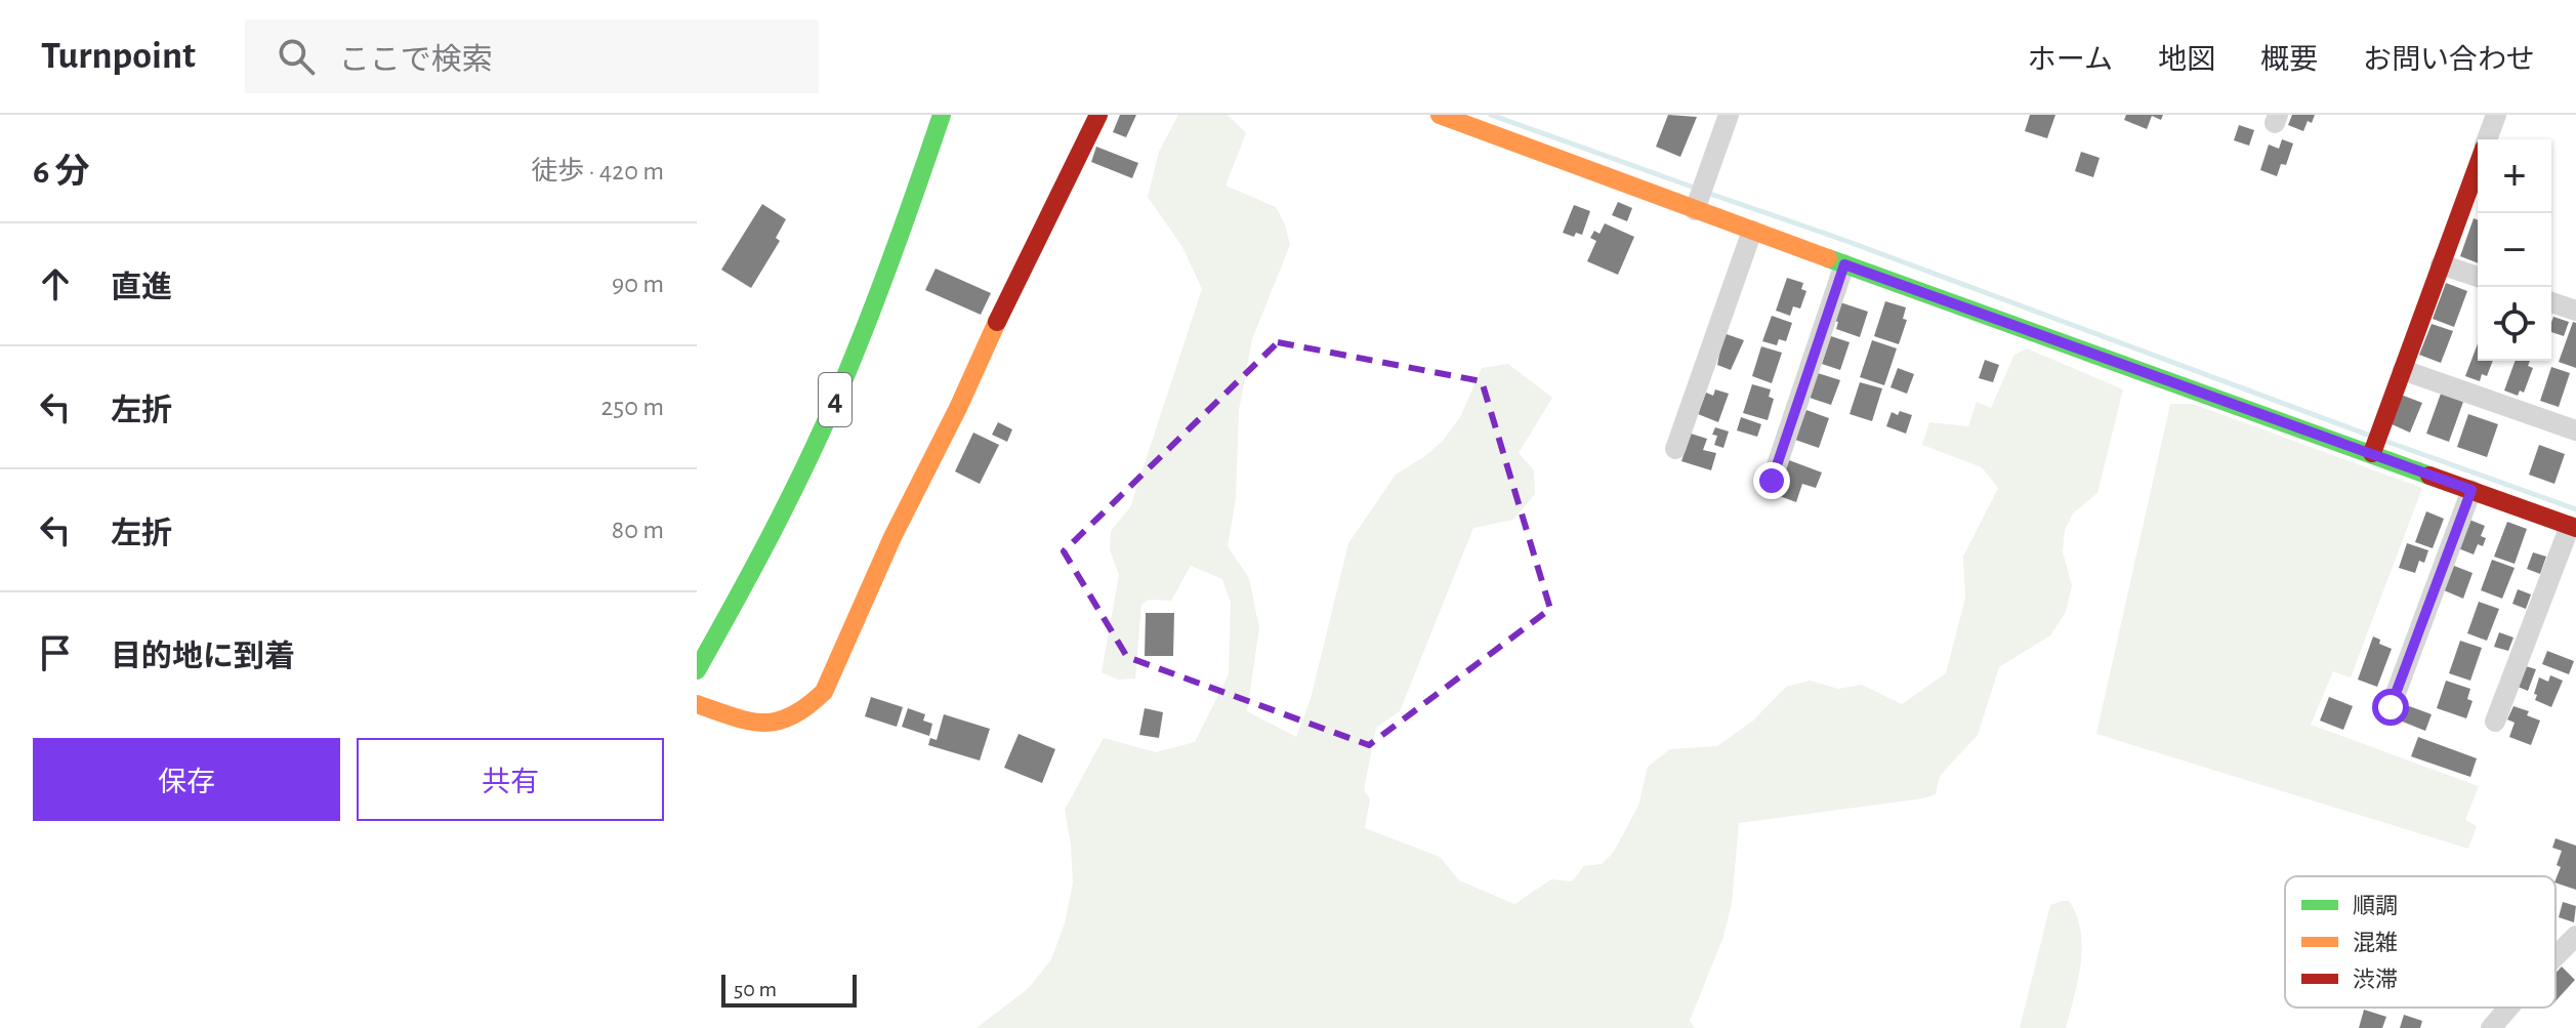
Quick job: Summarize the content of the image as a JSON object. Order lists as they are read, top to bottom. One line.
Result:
{"streets":{"main road":["4"]},"legend":["順調","混雑","渋滞"],"scale_bar":"50 m","page":{"header":"Turnpoint","search":"ここで検索","nav":["ホーム","地図","概要","お問い合わせ"],"heading":["6 分","徒歩 · 420 m"],"map_buttons":["+","−"],"list":[["直進","90 m"],["左折","250 m"],["左折","80 m"],"目的地に到着"],"buttons":["保存","共有"],"scale":"50 m"}}
